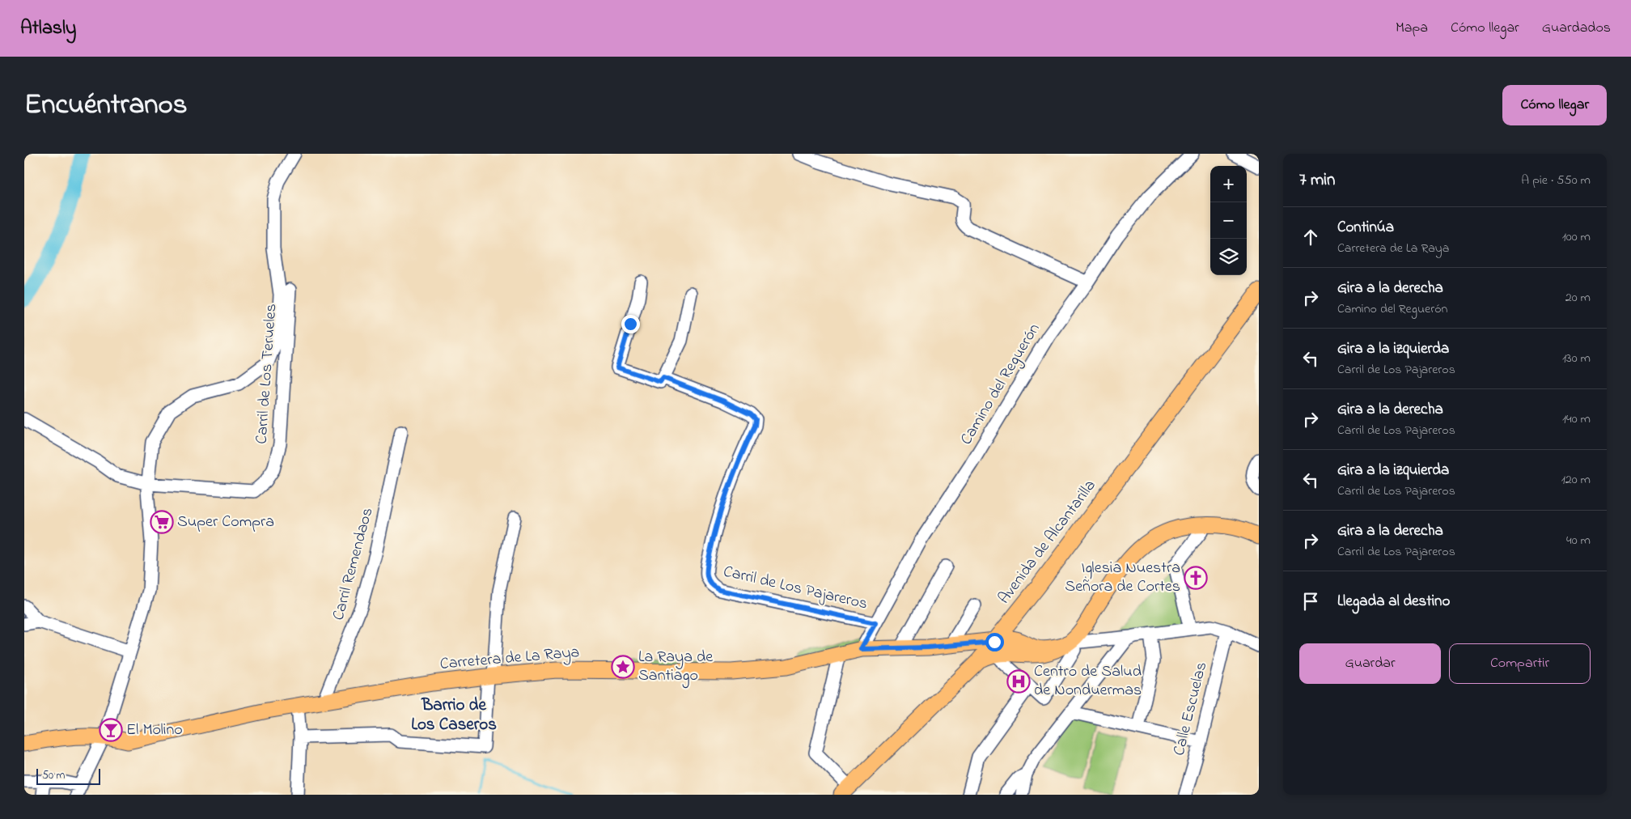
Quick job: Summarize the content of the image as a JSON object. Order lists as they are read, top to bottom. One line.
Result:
{"streets":{"main road":["Avenida de Alcantarilla","Carretera de La Raya"],"street":["Carril de Los Terueles","Camino del Reguerón","Carril Remendaos","Carril de Los Pajareros","Calle Escuelas"]},"crossings":[["Camino del Reguerón","Carril de Los Pajareros"],["Camino del Reguerón","Carretera de La Raya"],["Avenida de Alcantarilla","Carretera de La Raya"],["Carril Remendaos","Carretera de La Raya"]],"districts":["Barrio de Los Caseros"],"places":{"supermarket":["Super Compra"],"church":["Iglesia Nuestra Señora de Cortes"],"place":["La Raya de Santiago"],"hospital":["Centro de Salud de Nonduermas"],"bar":["El Molino"]},"scale_bar":"50 m","page":{"header":"Atlasly","nav":["Mapa","Cómo llegar","Guardados"],"title":"Encuéntranos","buttons":["Cómo llegar",["Guardar","Compartir"]],"heading":["7 min","A pie · 550 m"],"map_buttons":["+","−"],"list":[["Continúa","Carretera de La Raya","100 m"],["Gira a la derecha","Camino del Reguerón","20 m"],["Gira a la izquierda","Carril de Los Pajareros","130 m"],["Gira a la derecha","Carril de Los Pajareros","140 m"],["Gira a la izquierda","Carril de Los Pajareros","120 m"],["Gira a la derecha","Carril de Los Pajareros","40 m"],"Llegada al destino"],"scale":"50 m"}}
